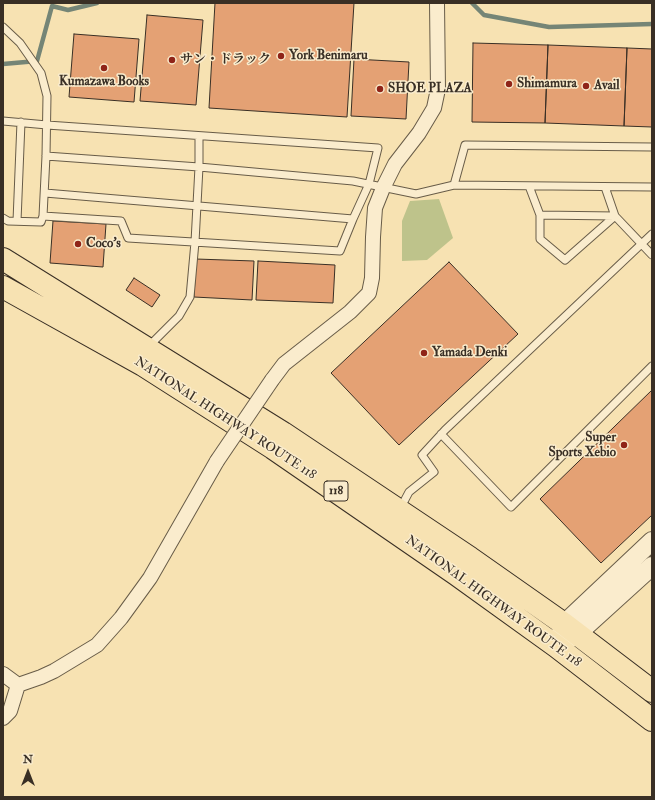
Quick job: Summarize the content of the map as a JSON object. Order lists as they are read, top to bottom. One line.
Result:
{"streets":{"highway":["NATIONAL HIGHWAY ROUTE 118","118"]},"places":["York Benimaru","サン・ドラック","Kumazawa Books","Shimamura","Avail","SHOE PLAZA","Coco's","Yamada Denki","Super Sports Xebio"],"north":"top"}
